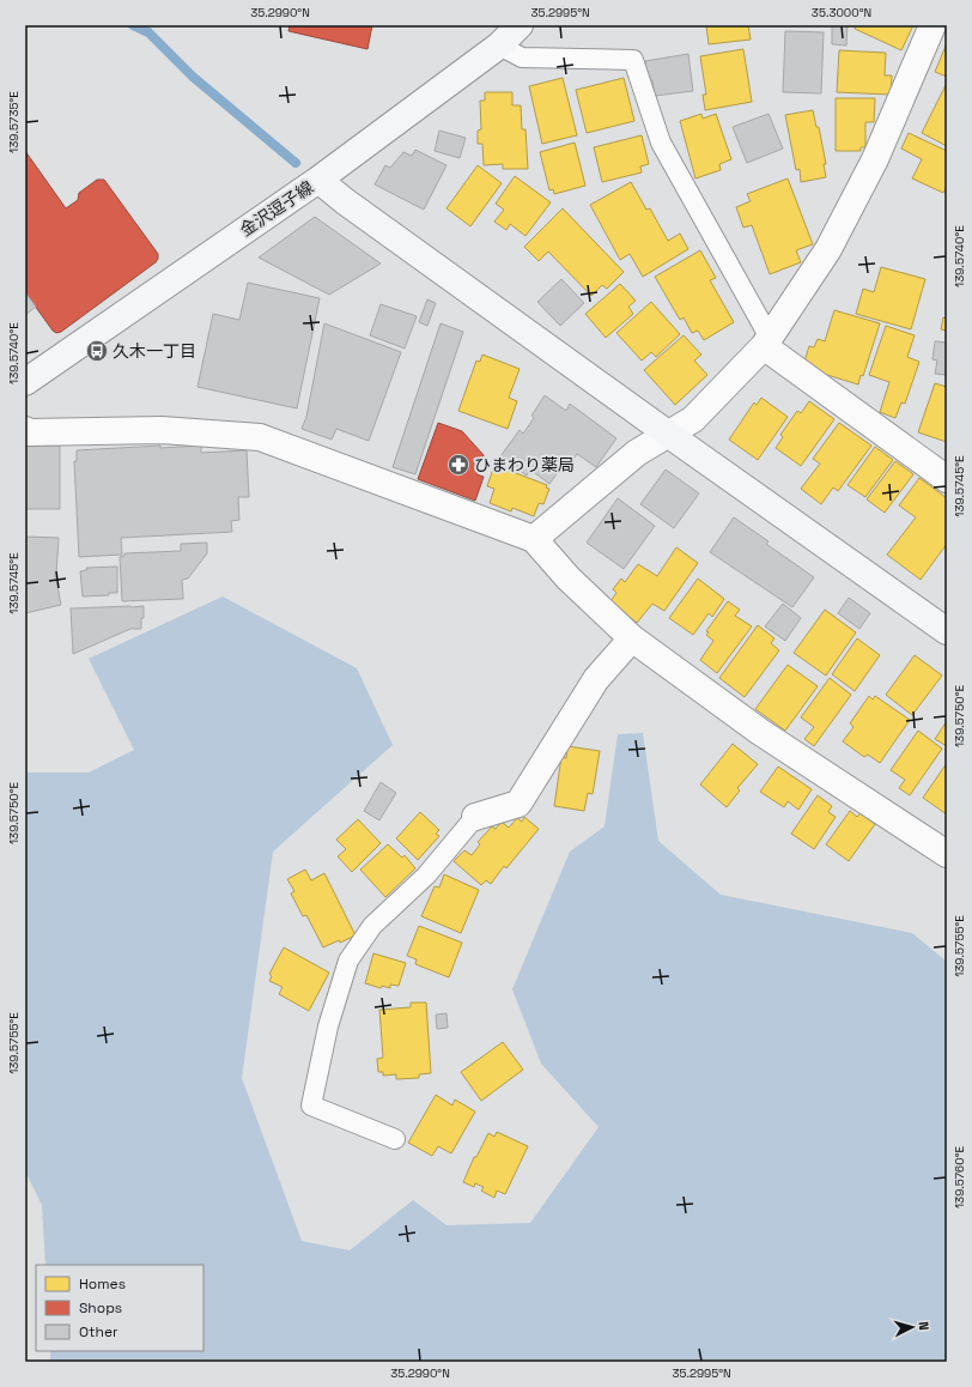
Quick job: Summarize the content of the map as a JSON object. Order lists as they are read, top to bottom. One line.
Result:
{"streets":{"street":["金沢逗子線"]},"places":{"bus stop":["久木一丁目"],"pharmacy":["ひまわり薬局"]},"legend":["Homes","Shops","Other"],"north":"right","coordinates":["35.2990°N","35.2995°N","35.3000°N","139.5735°E","139.5740°E","139.5745°E","139.5750°E","139.5755°E","139.5760°E"]}
